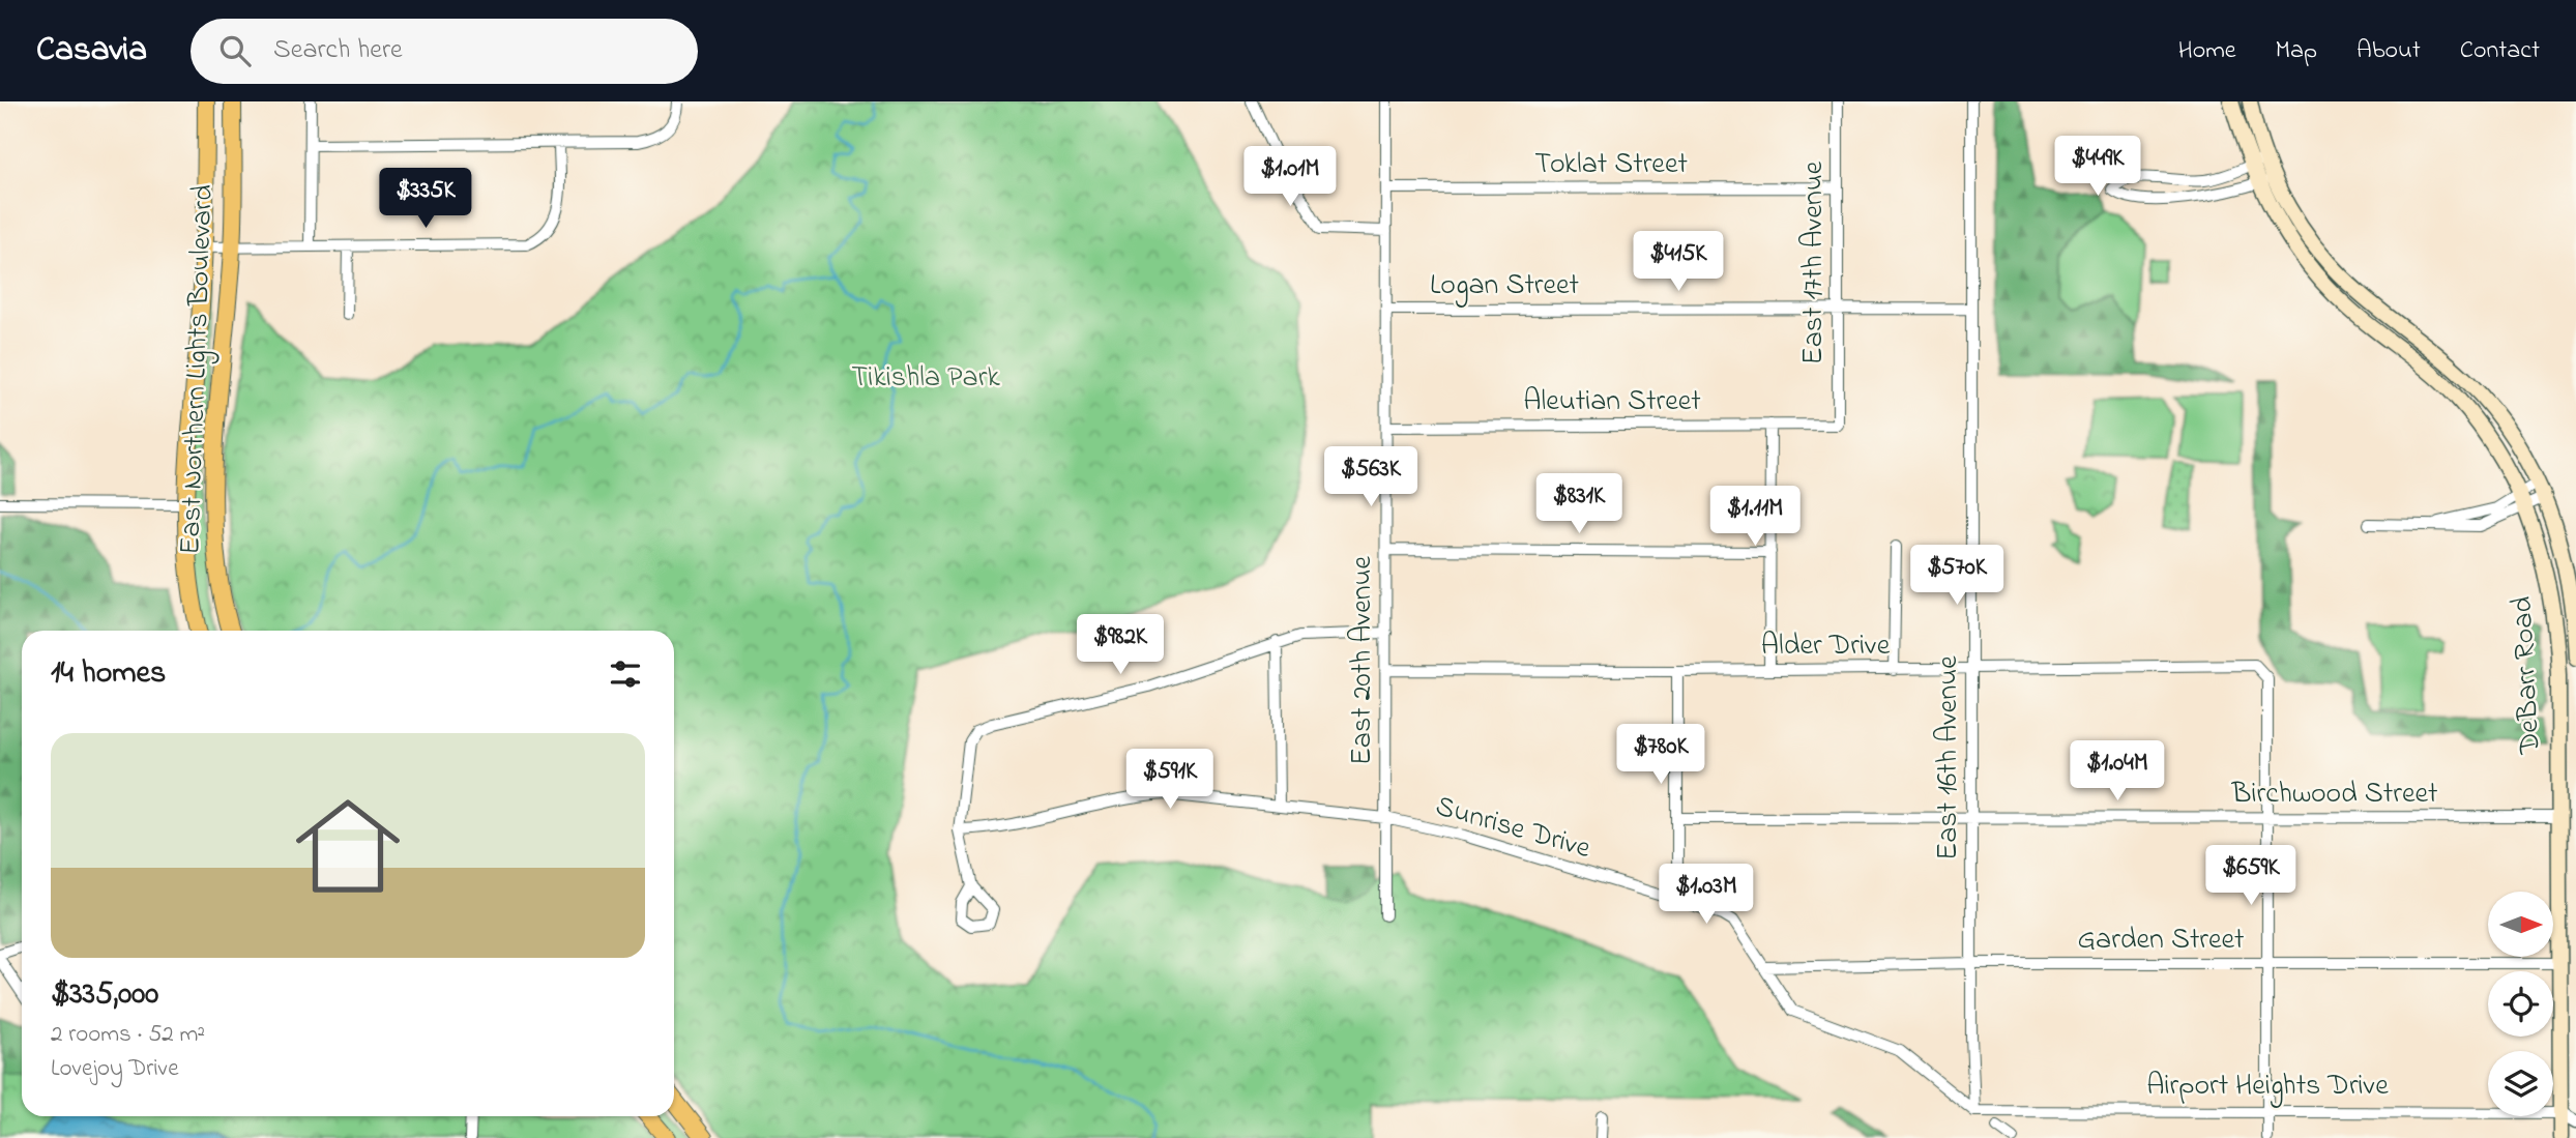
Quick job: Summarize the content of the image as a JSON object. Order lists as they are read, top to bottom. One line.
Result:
{"streets":{"main road":["East Northern Lights Boulevard","DeBarr Road"],"street":["Toklat Street","East 17th Avenue","Logan Street","Aleutian Street","Alder Drive","East 20th Avenue","East 16th Avenue","Birchwood Street","Sunrise Drive","Garden Street","Airport Heights Drive"]},"crossings":[["Toklat Street","East 17th Avenue"],["Toklat Street","East 20th Avenue"],["East 17th Avenue","Logan Street"],["East 17th Avenue","Aleutian Street"],["Logan Street","East 20th Avenue"],["Logan Street","East 16th Avenue"],["Aleutian Street","East 20th Avenue"],["Alder Drive","East 20th Avenue"],["Alder Drive","East 16th Avenue"],["Alder Drive","Birchwood Street"],["East 20th Avenue","Sunrise Drive"],["DeBarr Road","Birchwood Street"],["DeBarr Road","Garden Street"],["DeBarr Road","Airport Heights Drive"],["East 16th Avenue","Birchwood Street"],["East 16th Avenue","Sunrise Drive"],["East 16th Avenue","Garden Street"],["East 16th Avenue","Airport Heights Drive"],["Sunrise Drive","Garden Street"],["Sunrise Drive","Airport Heights Drive"]],"parks":["Tikishla Park"],"north":"right","page":{"header":"Casavia","search":"Search here","nav":["Home","Map","About","Contact"],"price":["$449K","$1.01M","$335K","$415K","$563K","$831K","$1.11M","$570K","$982K","$780K","$1.04M","$591K","$659K","$1.03M"],"heading":"14 homes","list":[{"name":"$335,000","note":"2 rooms · 52 m² · Lovejoy Drive"}]}}
